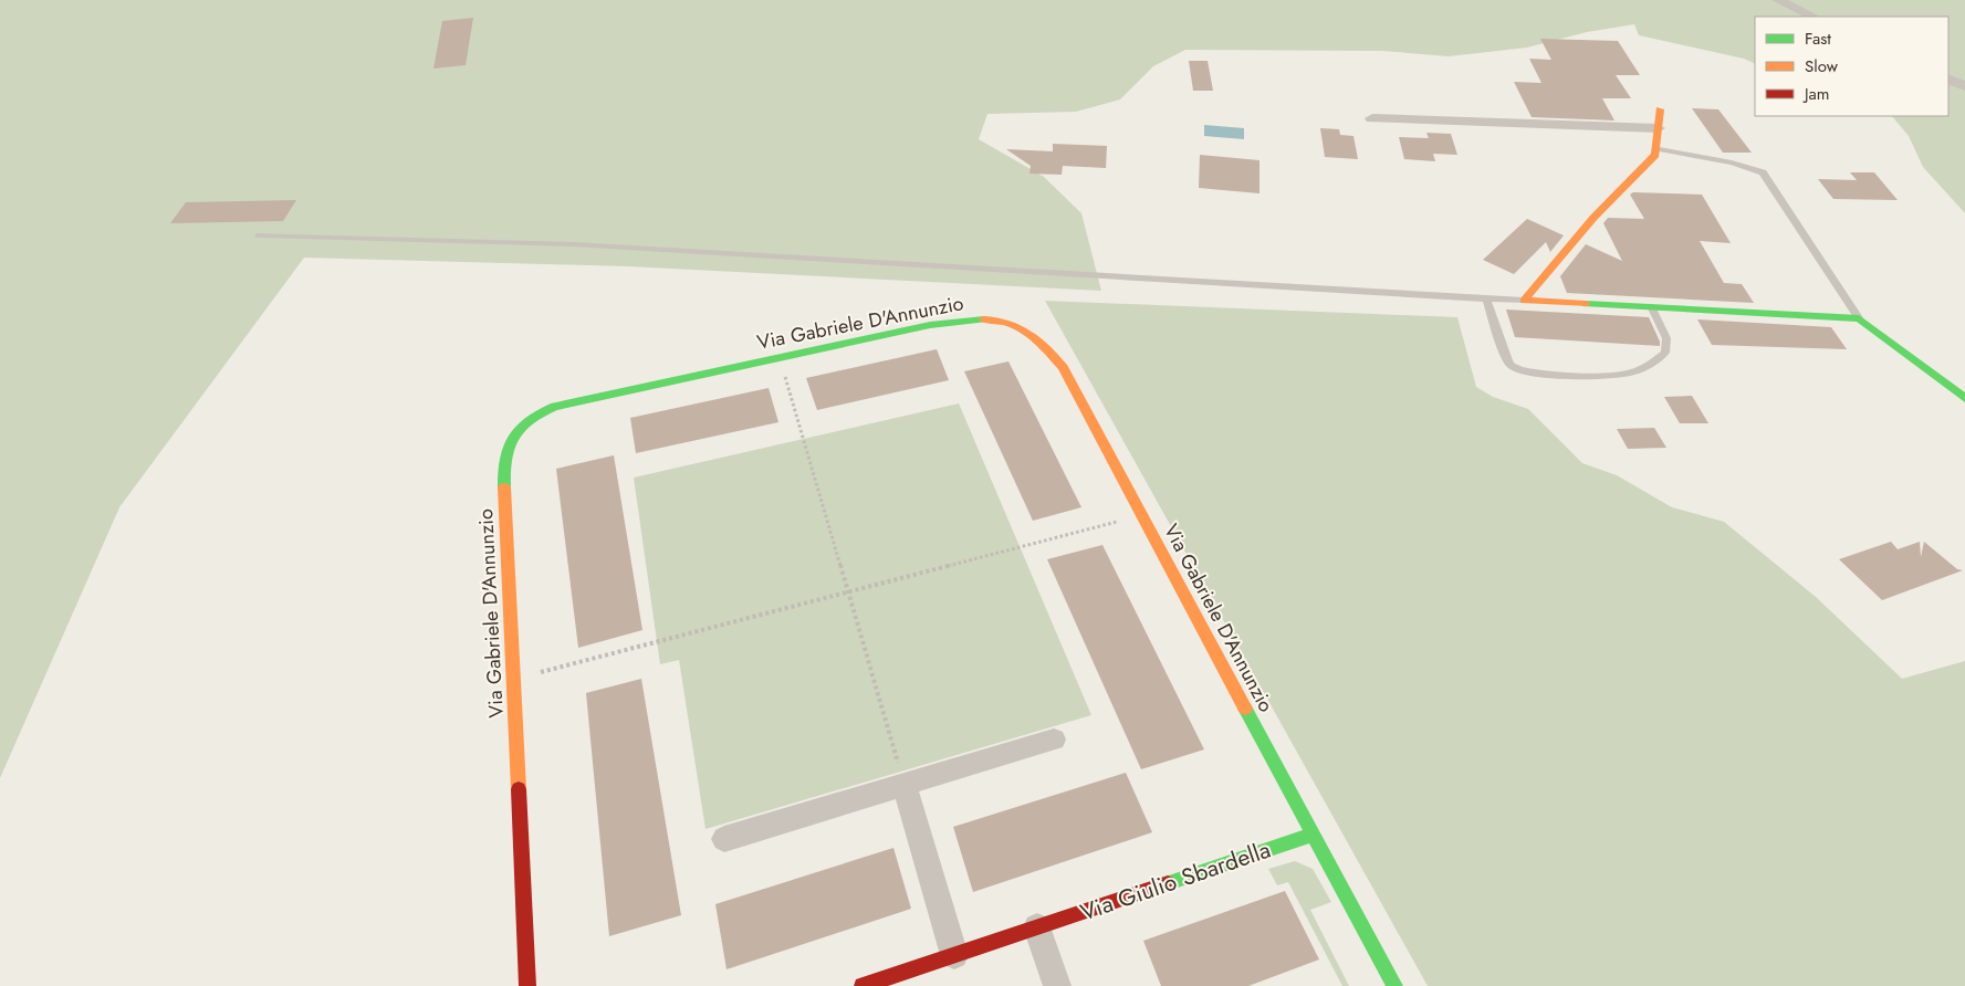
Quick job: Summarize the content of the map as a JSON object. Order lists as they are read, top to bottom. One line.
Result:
{"streets":{"street":["Via Gabriele D'Annunzio","Via Giulio Sbardella"]},"crossings":[["Via Gabriele D'Annunzio","Via Giulio Sbardella"]],"legend":["Fast","Slow","Jam"]}
